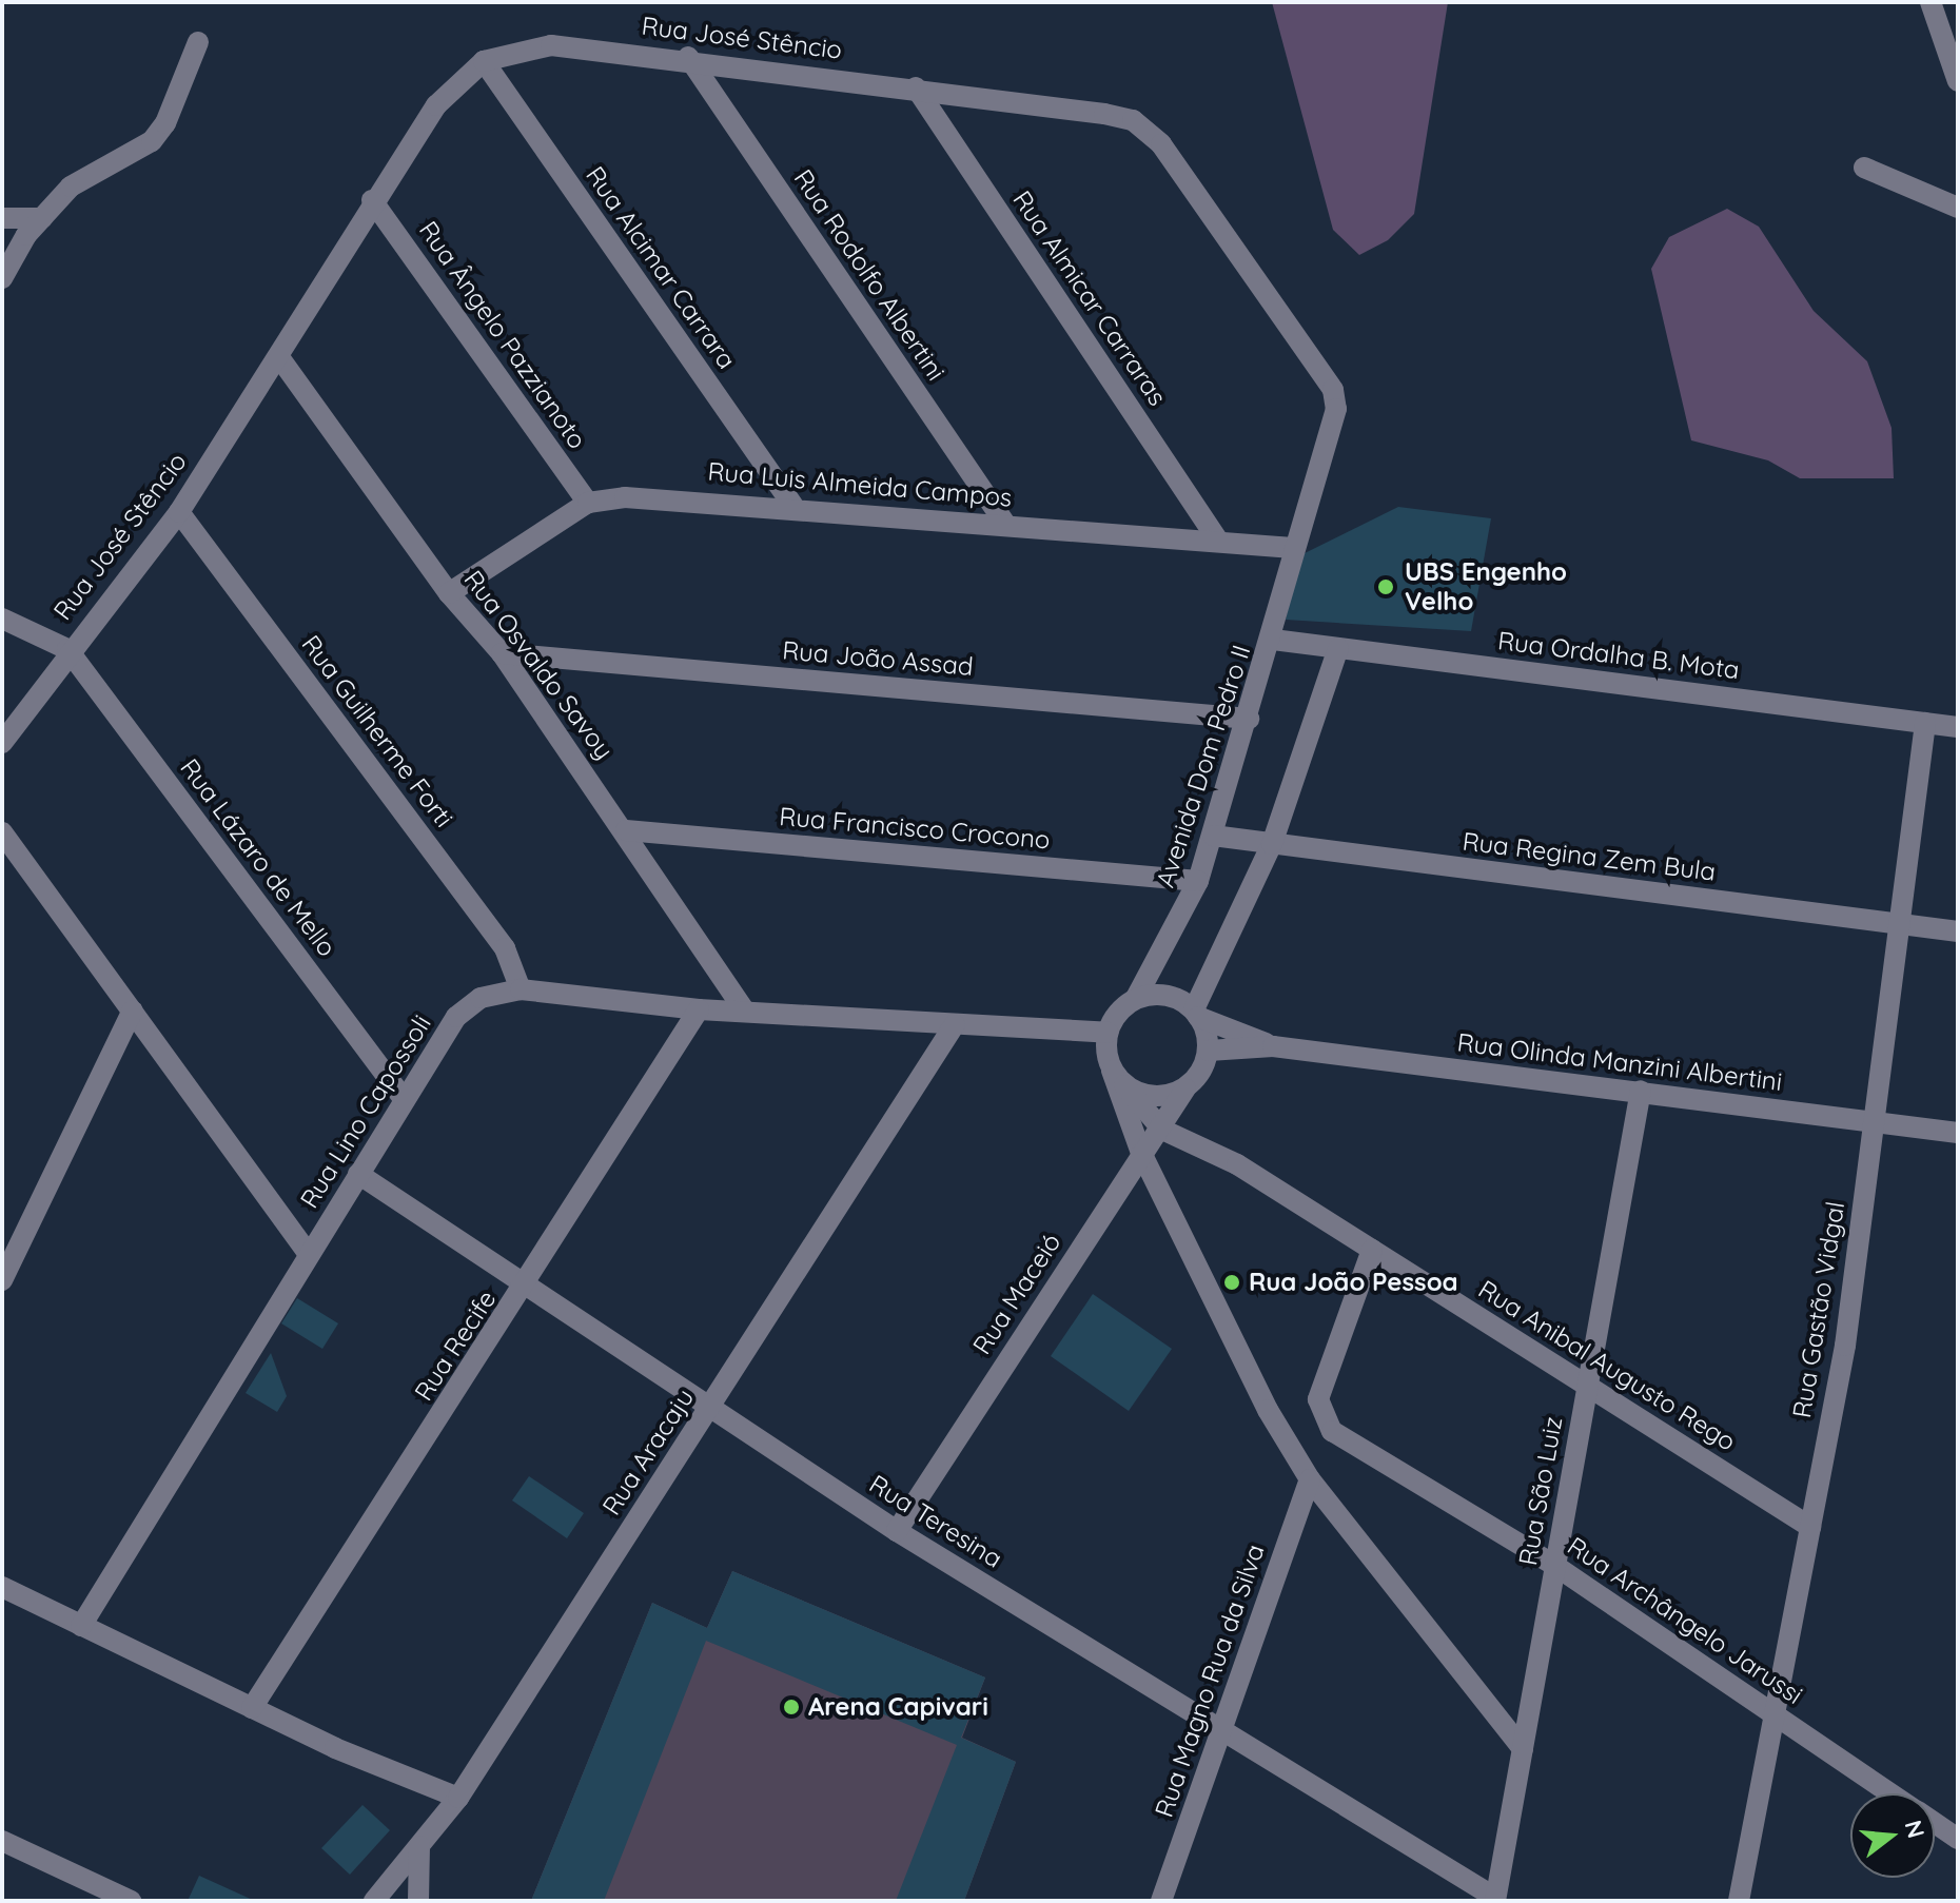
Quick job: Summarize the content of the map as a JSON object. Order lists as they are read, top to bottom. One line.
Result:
{"streets":{"street":["Rua José Stêncio","Rua Alcimar Carrara","Rua Rodolfo Albertini","Rua Almicar Carraras","Rua Ângelo Pazzianoto","Rua Luis Almeida Campos","Rua Ordalha B. Mota","Rua João Assad","Rua Osvaldo Savoy","Rua Guilherme Forti","Avenida Dom Pedro II","Rua Francisco Crocono","Rua Regina Zem Bula","Rua Lázaro de Mello","Rua Olinda Manzini Albertini","Rua Lino Capossoli","Rua Maceió","Rua Gastão Vidgal","Rua Recife","Rua Anibal Augusto Rego","Rua Aracaju","Rua São Luiz","Rua Teresina","Rua Archângelo Jarussi","Rua Magno Rua da Silva"]},"crossings":[["Rua José Stêncio","Rua Alcimar Carrara"],["Rua José Stêncio","Rua Rodolfo Albertini"],["Rua José Stêncio","Rua Almicar Carraras"],["Rua José Stêncio","Rua Ângelo Pazzianoto"],["Rua José Stêncio","Rua Luis Almeida Campos"],["Rua José Stêncio","Rua Ordalha B. Mota"],["Rua José Stêncio","Rua Osvaldo Savoy"],["Rua José Stêncio","Rua Guilherme Forti"],["Rua José Stêncio","Avenida Dom Pedro II"],["Rua José Stêncio","Rua Lázaro de Mello"],["Rua Alcimar Carrara","Rua Luis Almeida Campos"],["Rua Rodolfo Albertini","Rua Luis Almeida Campos"],["Rua Almicar Carraras","Rua Luis Almeida Campos"],["Rua Ângelo Pazzianoto","Rua Luis Almeida Campos"],["Rua Luis Almeida Campos","Rua Osvaldo Savoy"],["Rua Ordalha B. Mota","Avenida Dom Pedro II"],["Rua Ordalha B. Mota","Rua Gastão Vidgal"],["Rua João Assad","Rua Osvaldo Savoy"],["Rua João Assad","Avenida Dom Pedro II"],["Rua Osvaldo Savoy","Rua Francisco Crocono"],["Rua Osvaldo Savoy","Rua Lino Capossoli"],["Rua Guilherme Forti","Rua Lino Capossoli"],["Avenida Dom Pedro II","Rua Francisco Crocono"],["Avenida Dom Pedro II","Rua Regina Zem Bula"],["Avenida Dom Pedro II","Rua Olinda Manzini Albertini"],["Avenida Dom Pedro II","Rua Lino Capossoli"],["Avenida Dom Pedro II","Rua Maceió"],["Avenida Dom Pedro II","Rua Anibal Augusto Rego"],["Rua Regina Zem Bula","Rua Gastão Vidgal"],["Rua Lázaro de Mello","Rua Lino Capossoli"],["Rua Olinda Manzini Albertini","Rua Lino Capossoli"],["Rua Olinda Manzini Albertini","Rua Maceió"],["Rua Olinda Manzini Albertini","Rua Gastão Vidgal"],["Rua Olinda Manzini Albertini","Rua Anibal Augusto Rego"],["Rua Olinda Manzini Albertini","Rua São Luiz"],["Rua Lino Capossoli","Rua Maceió"],["Rua Lino Capossoli","Rua Recife"],["Rua Lino Capossoli","Rua Anibal Augusto Rego"],["Rua Lino Capossoli","Rua Aracaju"],["Rua Lino Capossoli","Rua Teresina"],["Rua Maceió","Rua Anibal Augusto Rego"],["Rua Maceió","Rua Teresina"],["Rua Gastão Vidgal","Rua Anibal Augusto Rego"],["Rua Gastão Vidgal","Rua Archângelo Jarussi"],["Rua Recife","Rua Teresina"],["Rua Anibal Augusto Rego","Rua São Luiz"],["Rua Anibal Augusto Rego","Rua Archângelo Jarussi"],["Rua Aracaju","Rua Teresina"],["Rua São Luiz","Rua Teresina"],["Rua São Luiz","Rua Archângelo Jarussi"],["Rua Teresina","Rua Magno Rua da Silva"]],"places":["UBS Engenho Velho","Rua João Pessoa","Arena Capivari"],"north":"right"}
